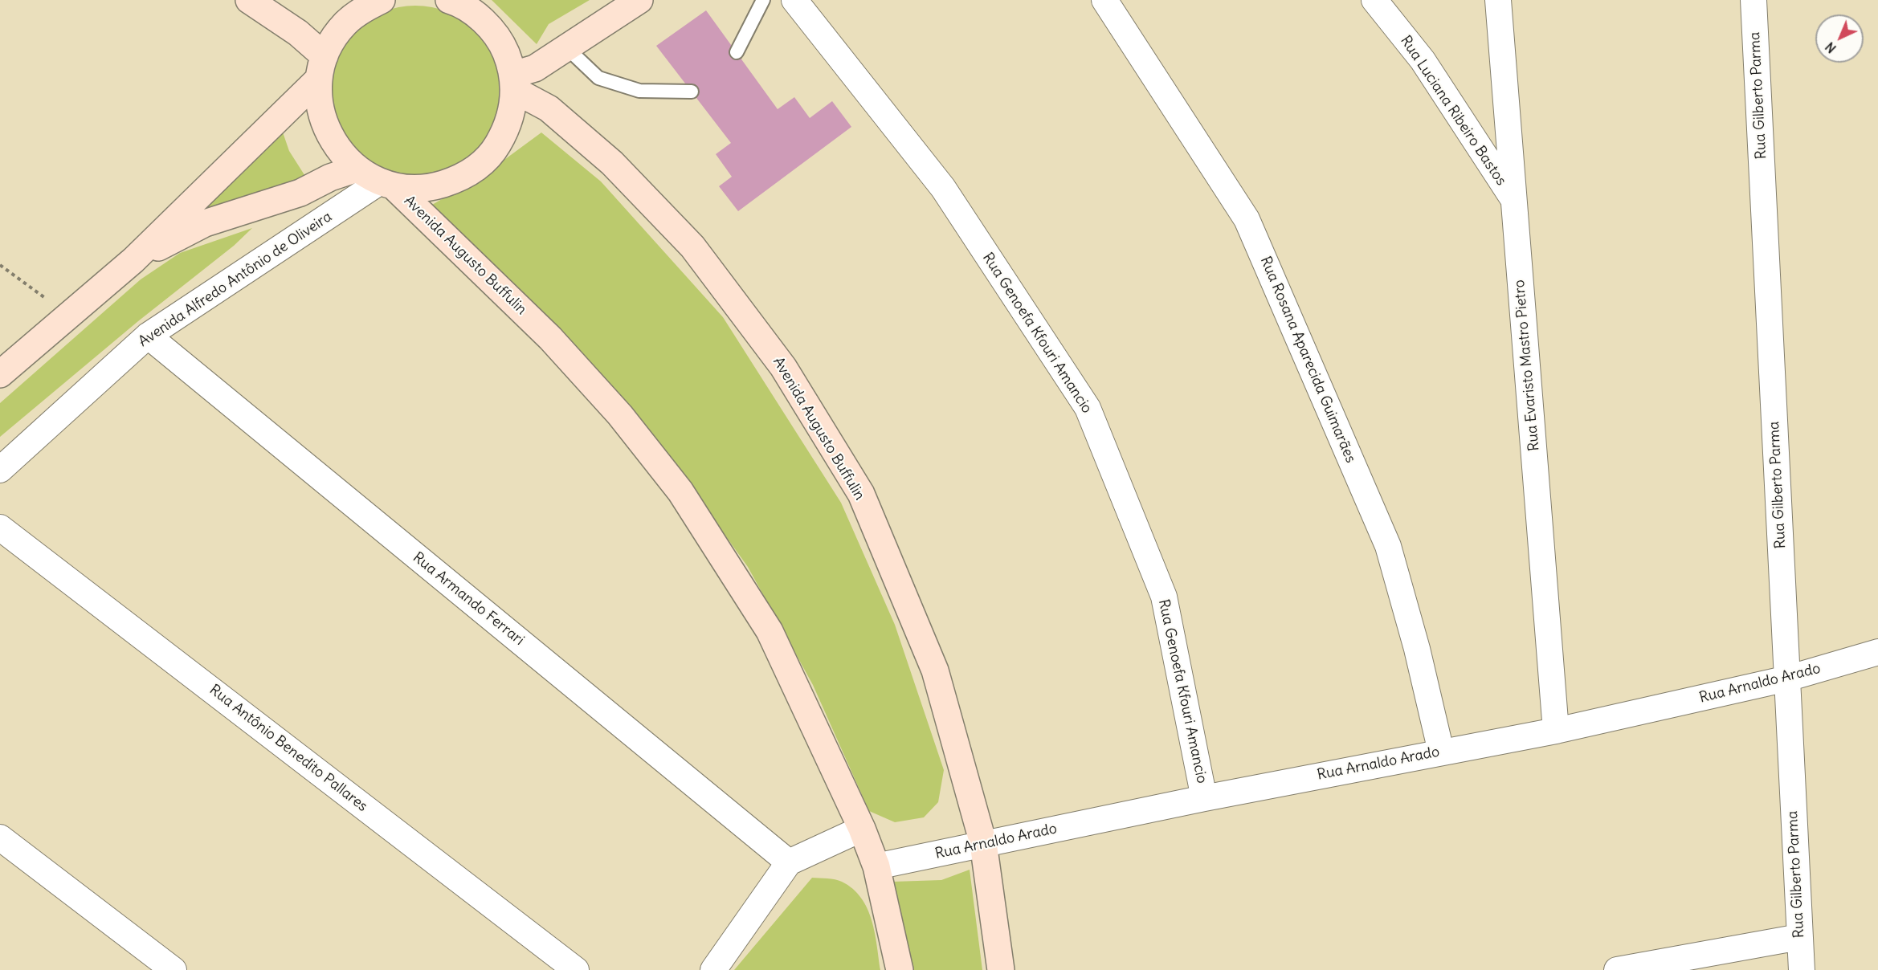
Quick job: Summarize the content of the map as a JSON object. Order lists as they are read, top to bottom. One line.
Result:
{"streets":{"street":["Rua Gilberto Parma","Rua Luciana Ribeiro Bastos","Avenida Augusto Buffulin","Avenida Alfredo Antônio de Oliveira","Rua Genoefa Kfouri Amancio","Rua Rosana Aparecida Guimarães","Rua Evaristo Mastro Pietro","Rua Armando Ferrari","Rua Arnaldo Arado","Rua Antônio Benedito Pallares"]},"crossings":[["Rua Gilberto Parma","Rua Arnaldo Arado"],["Rua Luciana Ribeiro Bastos","Rua Evaristo Mastro Pietro"],["Avenida Augusto Buffulin","Avenida Alfredo Antônio de Oliveira"],["Avenida Augusto Buffulin","Rua Arnaldo Arado"],["Avenida Alfredo Antônio de Oliveira","Rua Armando Ferrari"],["Rua Genoefa Kfouri Amancio","Rua Arnaldo Arado"],["Rua Rosana Aparecida Guimarães","Rua Arnaldo Arado"],["Rua Evaristo Mastro Pietro","Rua Arnaldo Arado"]],"north":"bottom left"}
